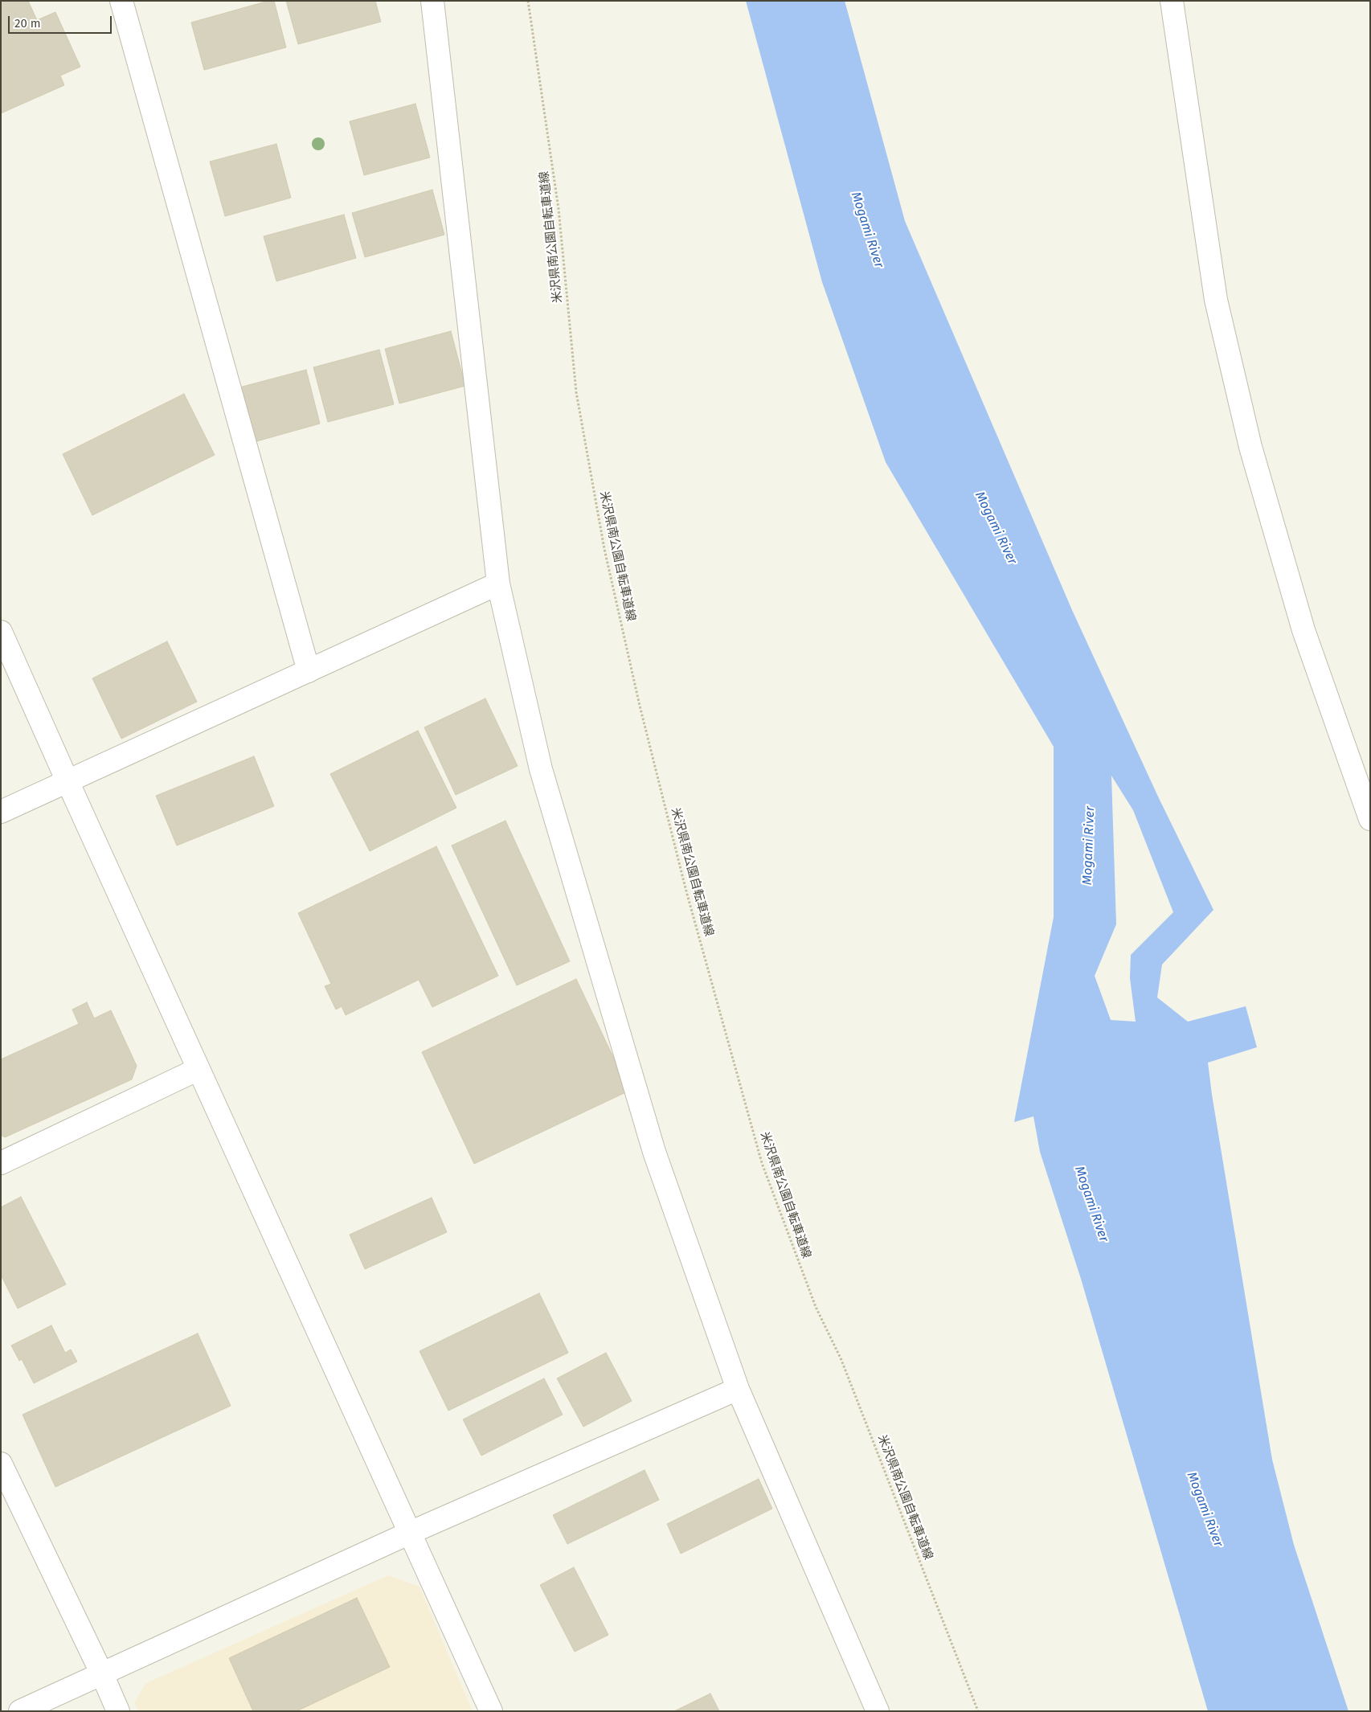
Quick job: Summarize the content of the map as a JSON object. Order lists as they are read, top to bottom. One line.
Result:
{"streets":{"path":["米沢県南公園自転車道線"]},"water":["Mogami River"],"scale_bar":"20 m"}
